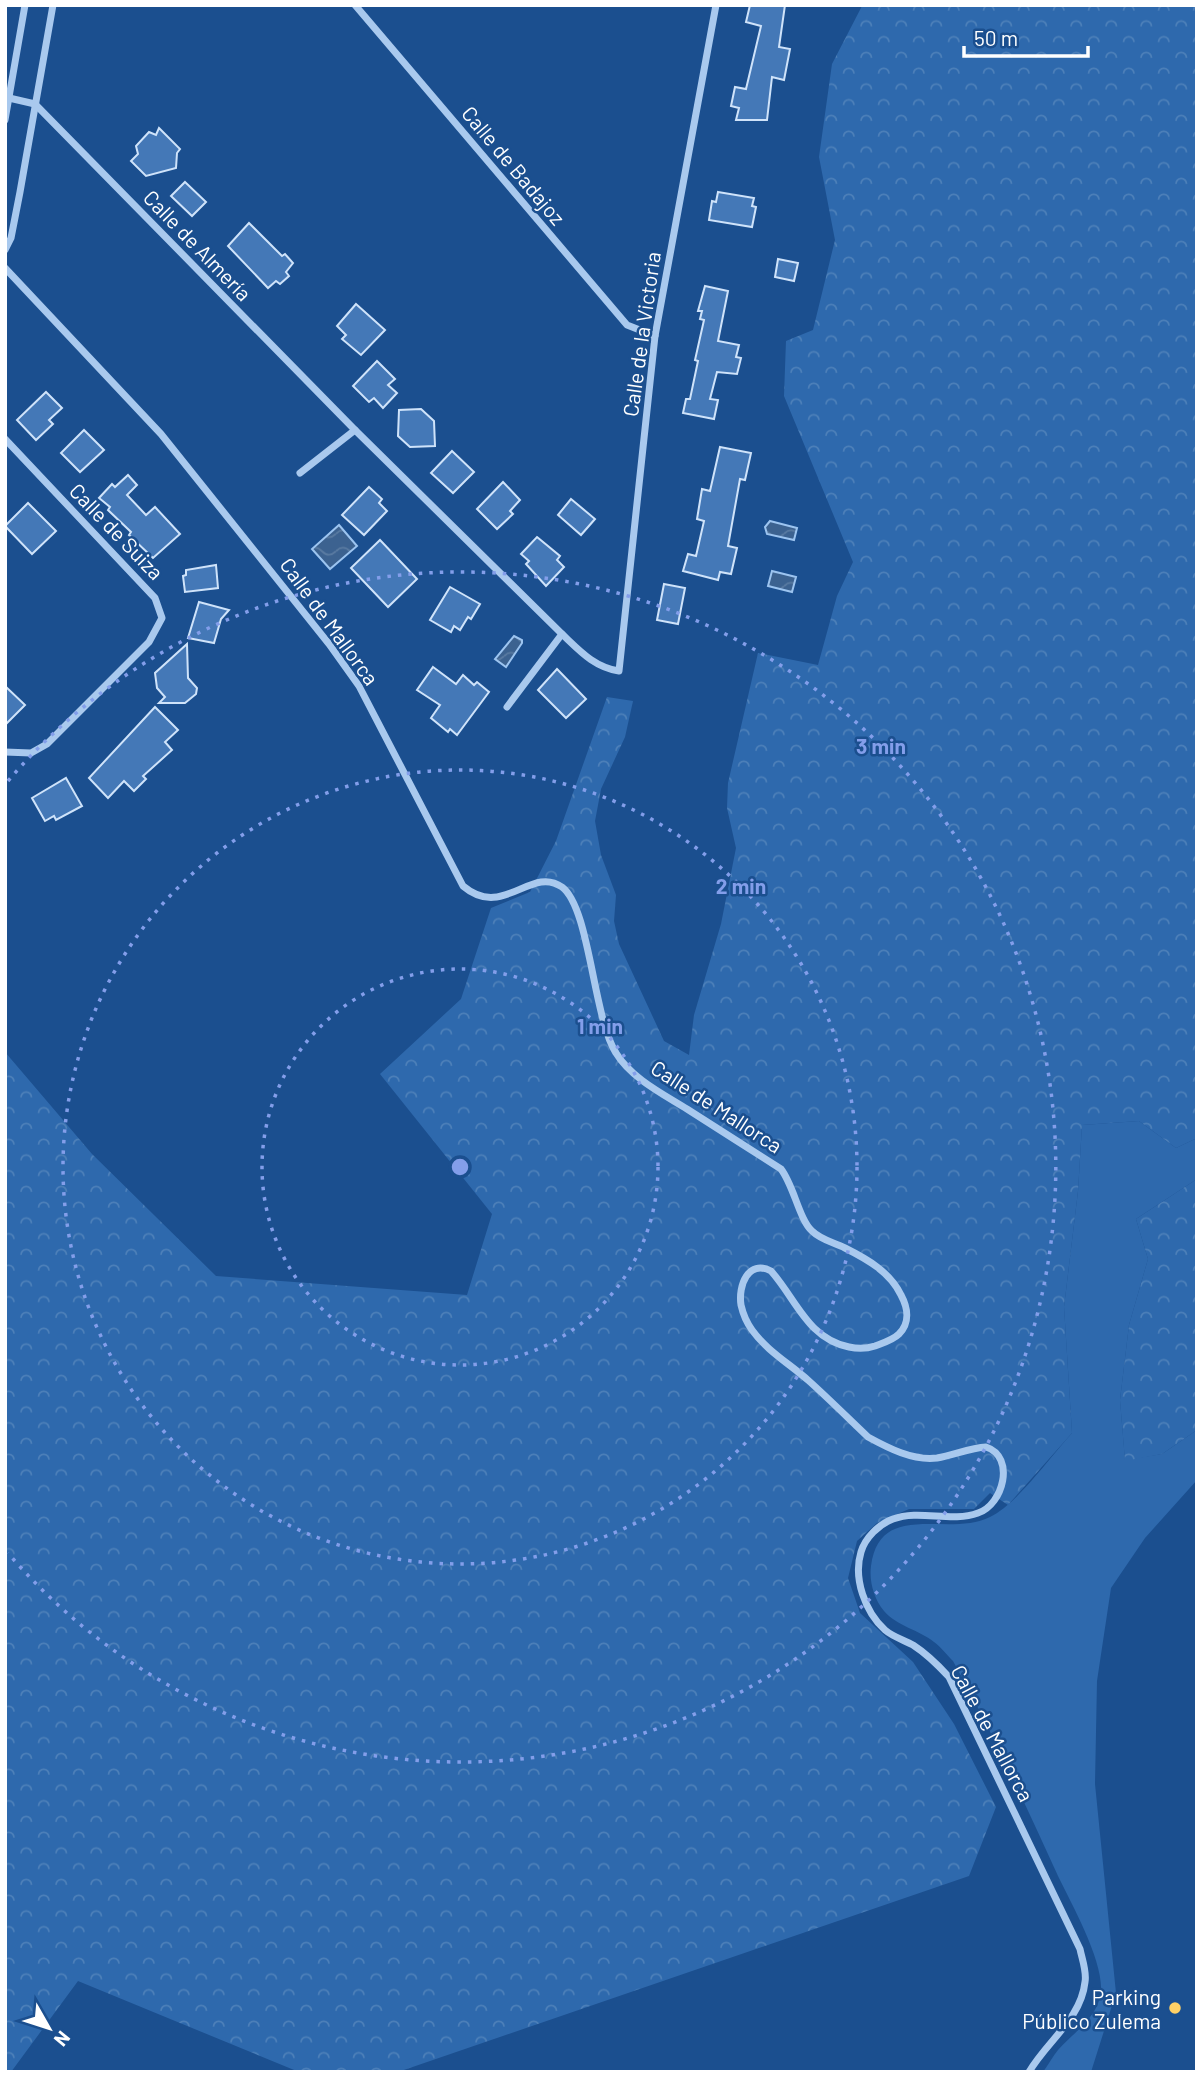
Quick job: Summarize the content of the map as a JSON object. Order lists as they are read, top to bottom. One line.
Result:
{"streets":{"street":["Calle de Badajoz","Calle de Almería","Calle de la Victoria","Calle de Suiza","Calle de Mallorca"]},"crossings":[["Calle de Badajoz","Calle de la Victoria"],["Calle de Almería","Calle de la Victoria"]],"places":["Parking Público Zulema"],"scale_bar":"50 m","north":"bottom right","rings":["3 min","2 min","1 min"]}
